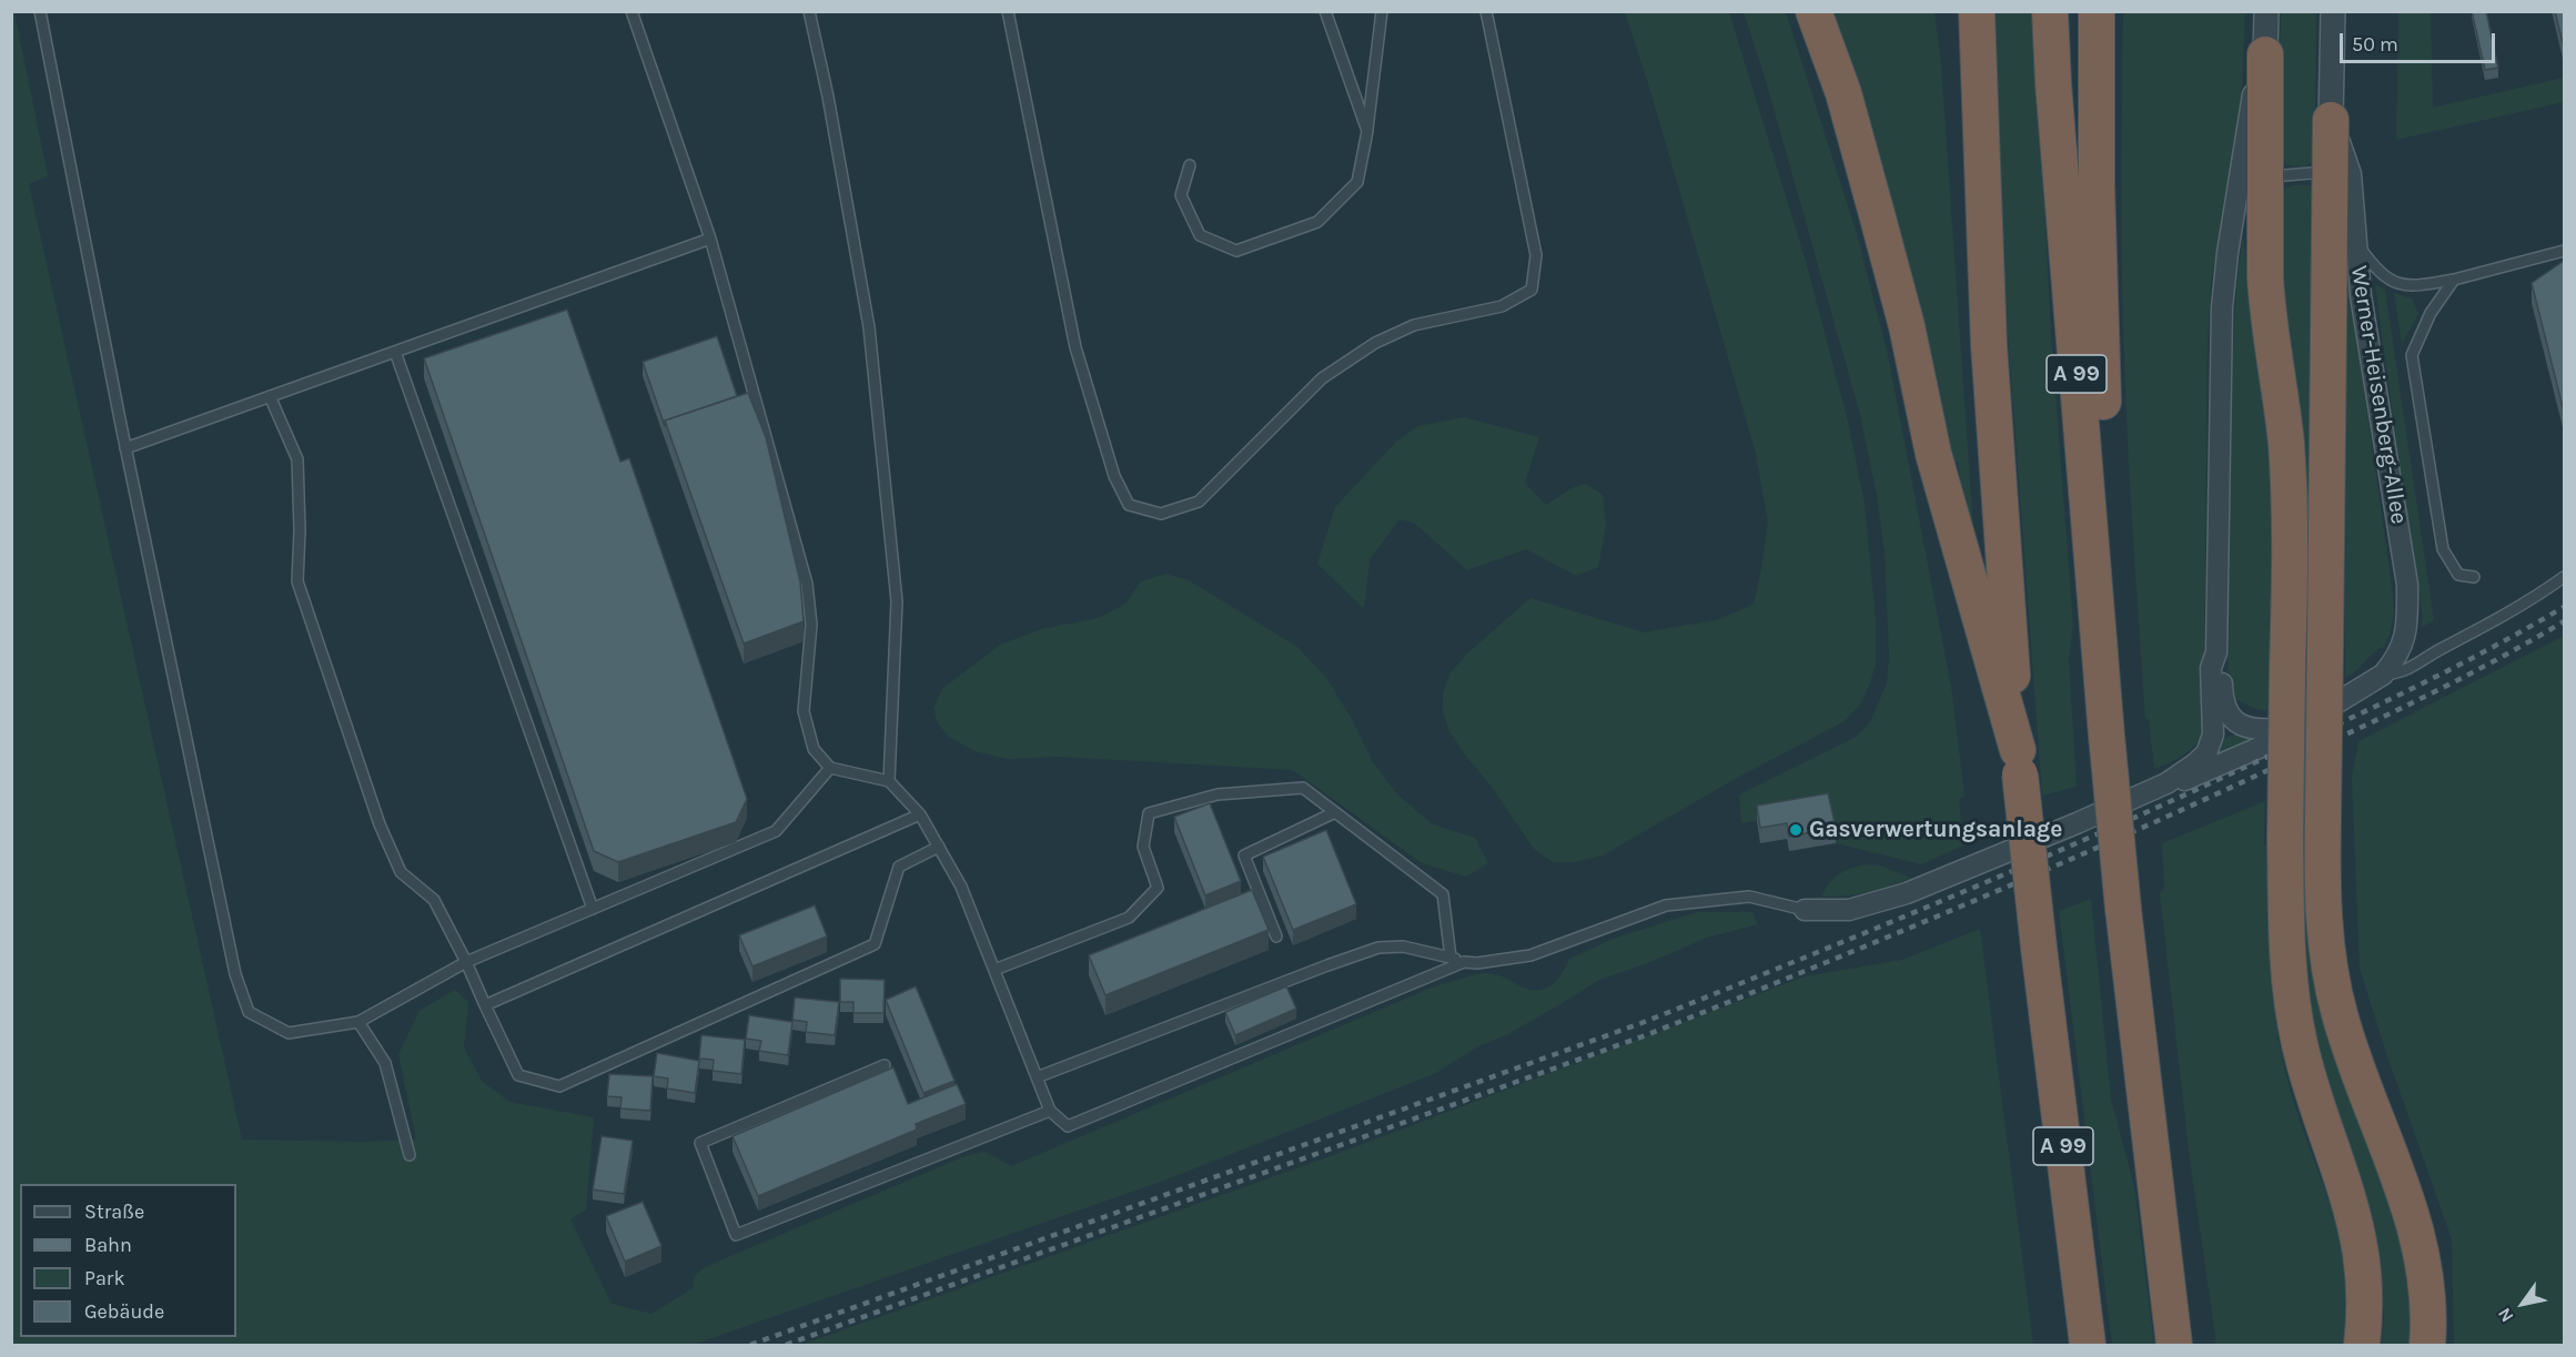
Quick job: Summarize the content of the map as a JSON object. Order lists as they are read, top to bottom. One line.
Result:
{"streets":{"highway":["A 99"],"street":["Werner-Heisenberg-Allee"]},"places":["Gasverwertungsanlage"],"legend":["Straße","Bahn","Park","Gebäude"],"scale_bar":"50 m","north":"bottom left"}
